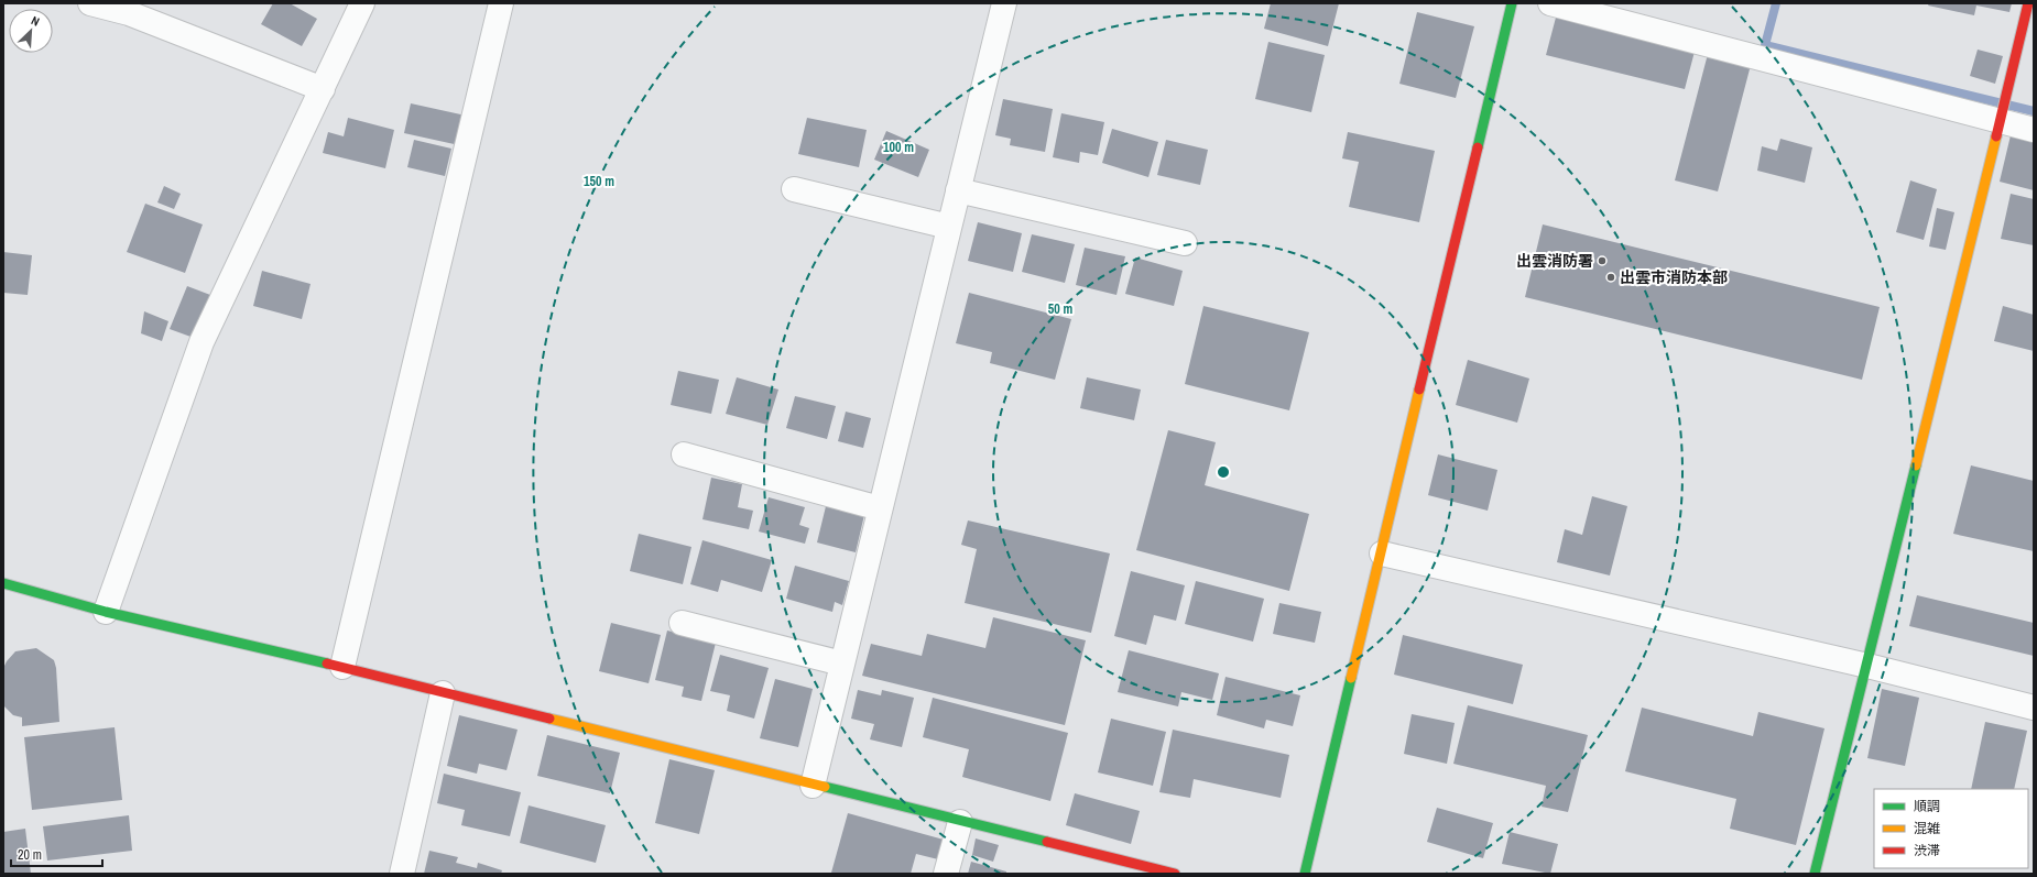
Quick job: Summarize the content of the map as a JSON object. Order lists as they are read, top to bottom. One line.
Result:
{"places":["出雲消防署","出雲市消防本部"],"legend":["順調","混雑","渋滞"],"scale_bar":"20 m","north":"top right","rings":["100 m","150 m","50 m"]}
